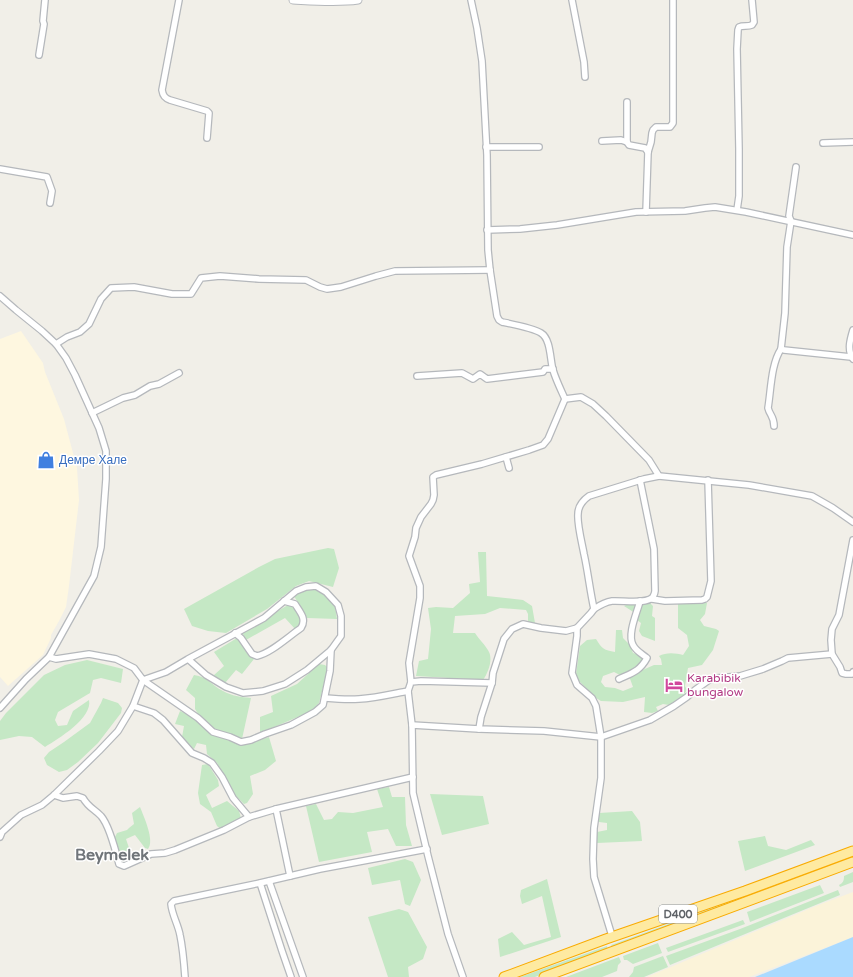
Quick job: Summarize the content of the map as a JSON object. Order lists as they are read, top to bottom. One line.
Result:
{"streets":{"highway":["D400"]},"districts":["Beymelek"],"places":{"shop":["Демре Хале"],"hotel":["Karabibik bungalow"]}}
